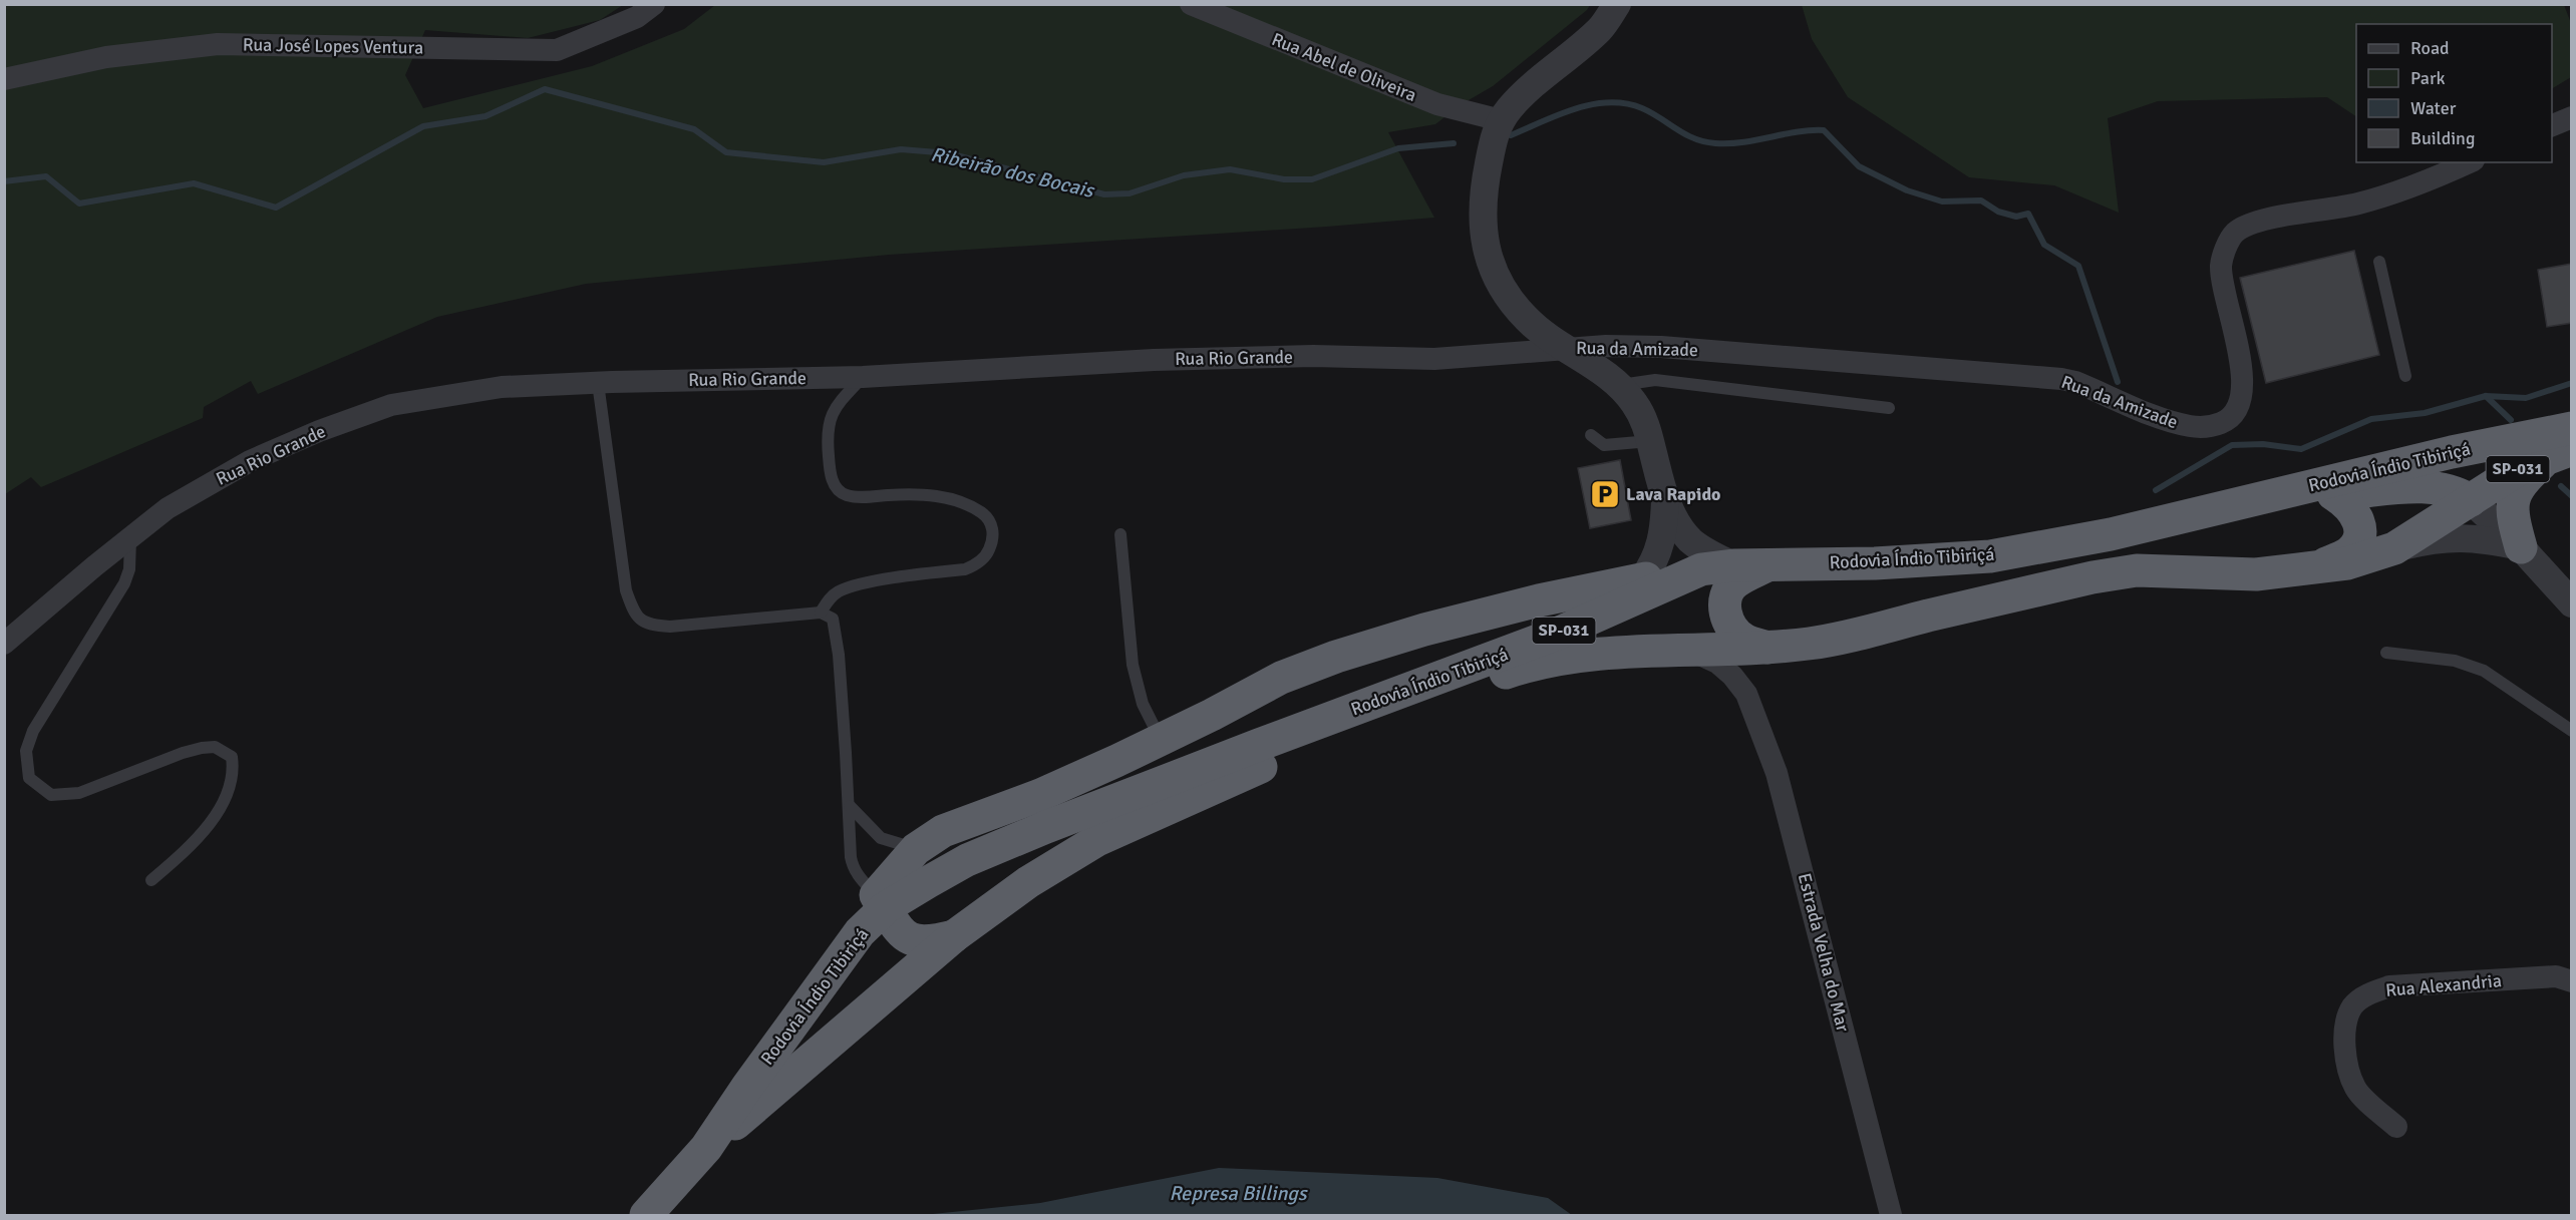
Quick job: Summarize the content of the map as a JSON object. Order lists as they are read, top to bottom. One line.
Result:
{"streets":{"highway":["Rodovia Índio Tibiriçá","SP-031"],"street":["Rua José Lopes Ventura","Rua Abel de Oliveira","Rua da Amizade","Rua Rio Grande","Estrada Velha do Mar","Rua Alexandria"]},"crossings":[["Rua da Amizade","Rua Rio Grande"]],"water":["Ribeirão dos Bocais","Represa Billings"],"places":{"parking":["Lava Rapido"]},"legend":["Road","Park","Water","Building"]}
